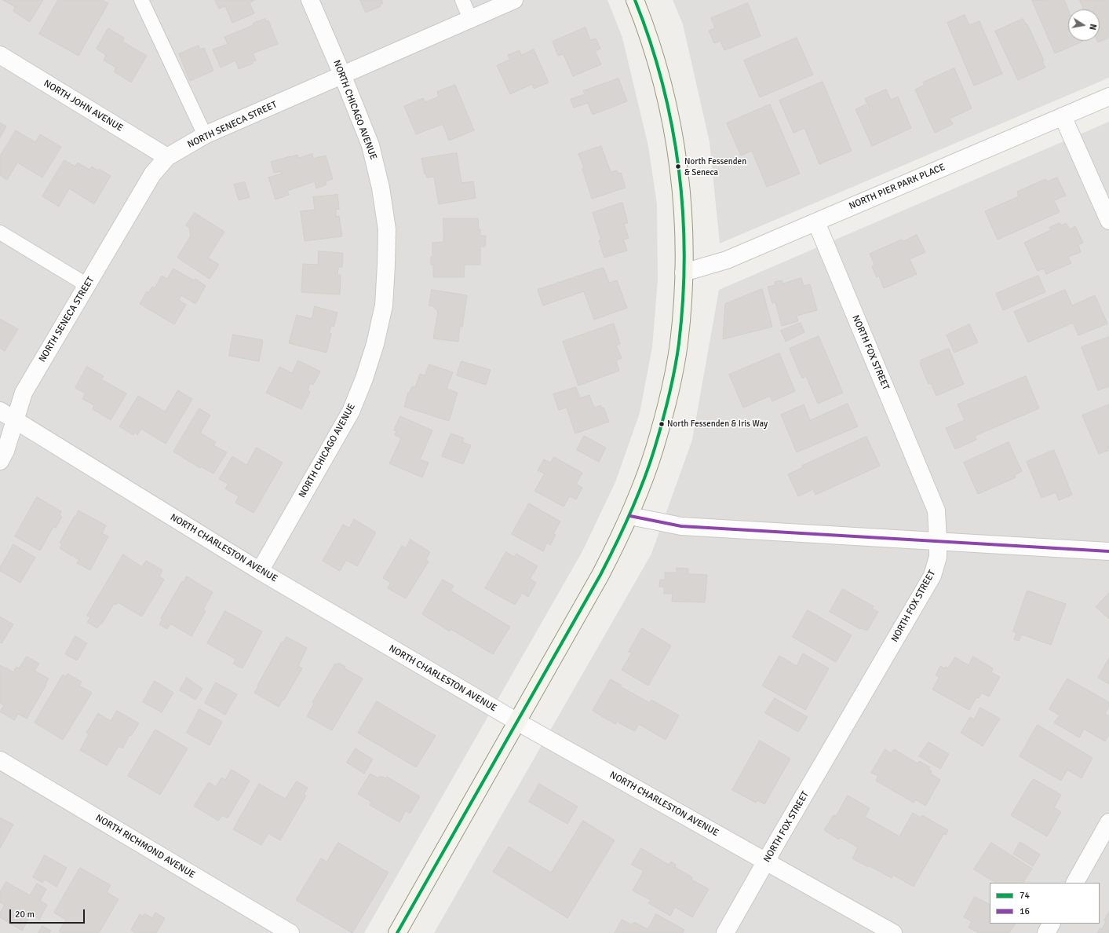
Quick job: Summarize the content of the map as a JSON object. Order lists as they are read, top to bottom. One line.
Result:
{"streets":{"street":["NORTH JOHN AVENUE","NORTH CHICAGO AVENUE","NORTH SENECA STREET","NORTH PIER PARK PLACE","NORTH FOX STREET","NORTH CHARLESTON AVENUE","NORTH RICHMOND AVENUE"]},"crossings":[["NORTH JOHN AVENUE","NORTH SENECA STREET"],["NORTH CHICAGO AVENUE","NORTH SENECA STREET"],["NORTH CHICAGO AVENUE","NORTH CHARLESTON AVENUE"],["NORTH SENECA STREET","NORTH CHARLESTON AVENUE"],["NORTH PIER PARK PLACE","NORTH FOX STREET"],["NORTH FOX STREET","NORTH CHARLESTON AVENUE"]],"places":["North Fessenden & Seneca","North Fessenden & Iris Way"],"lines":["transit line 74","transit line 16"],"legend":["74","16"],"scale_bar":"20 m","north":"right"}
